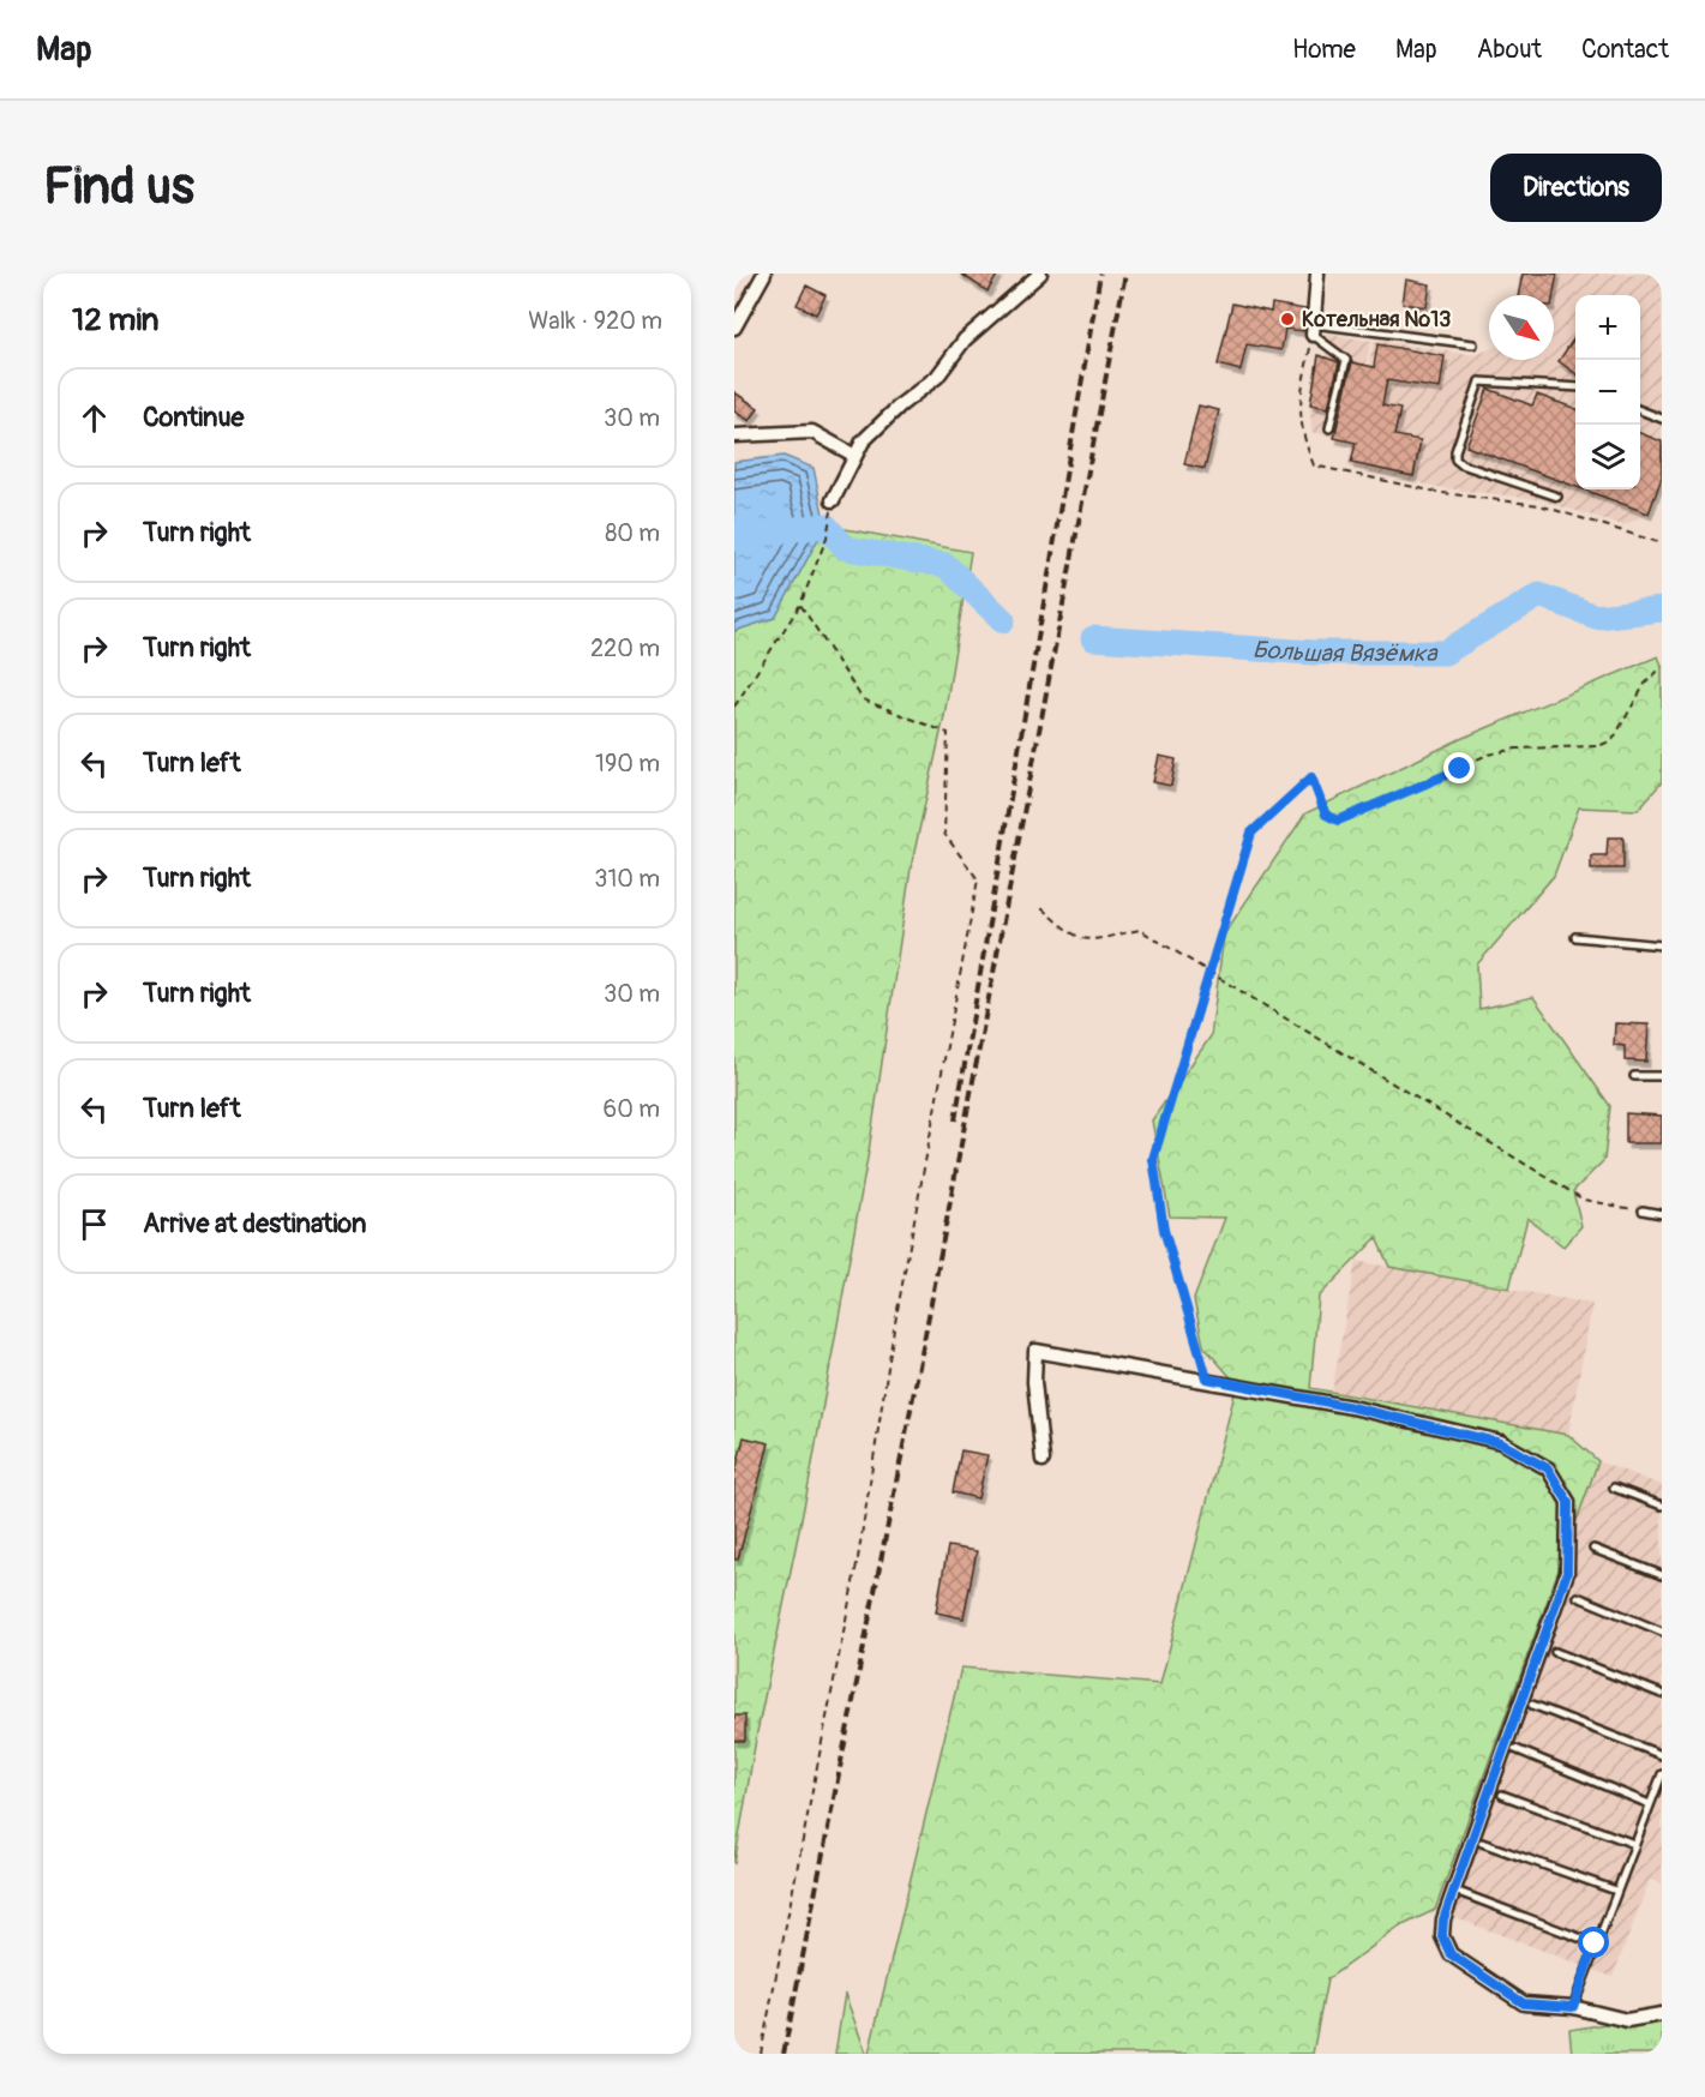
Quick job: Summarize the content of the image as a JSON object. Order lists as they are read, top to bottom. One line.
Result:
{"water":["Большая Вязёмка"],"places":["Котельная №13"],"north":"bottom right","page":{"header":"Map","nav":["Home","Map","About","Contact"],"buttons":"Directions","title":"Find us","heading":["12 min","Walk · 920 m"],"map_buttons":["+","−"],"list":[["Continue","30 m"],["Turn right","80 m"],["Turn right","220 m"],["Turn left","190 m"],["Turn right","310 m"],["Turn right","30 m"],["Turn left","60 m"],"Arrive at destination"]}}
